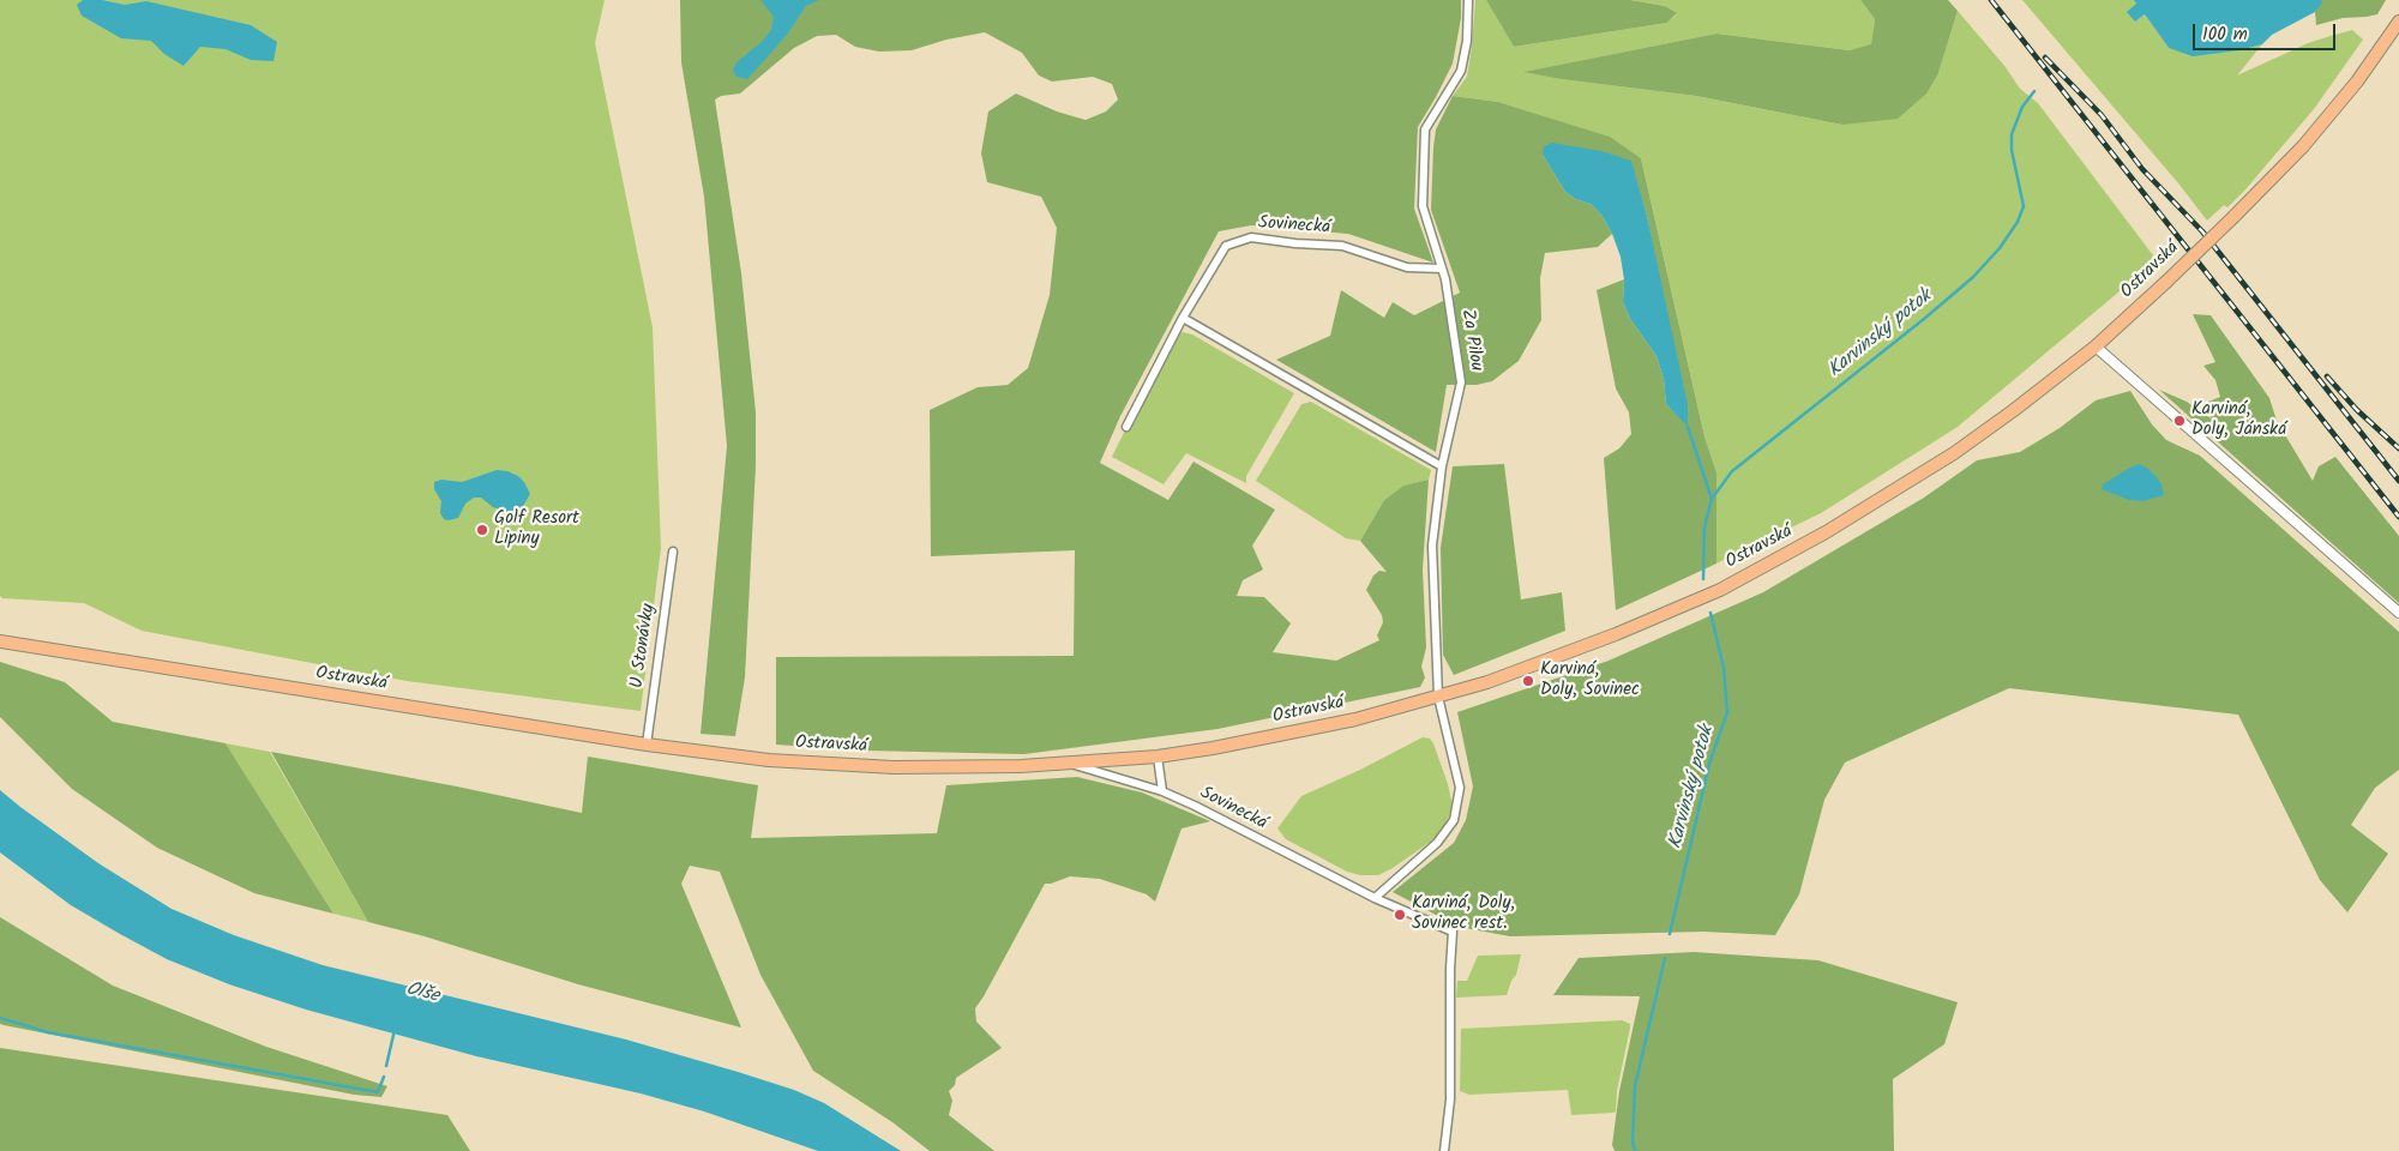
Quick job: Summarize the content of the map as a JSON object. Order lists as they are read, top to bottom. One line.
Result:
{"streets":{"main road":["Ostravská"],"street":["Sovinecká","Za Pilou","U Stonávky"]},"crossings":[["Sovinecká","Ostravská"],["Sovinecká","Za Pilou"],["Ostravská","Za Pilou"],["Ostravská","U Stonávky"]],"water":["Karvinský potok","Olše"],"places":["Karviná, Doly, Jánská","Golf Resort Lipiny","Karviná, Doly, Sovinec","Karviná, Doly, Sovinec rest."],"scale_bar":"100 m"}
